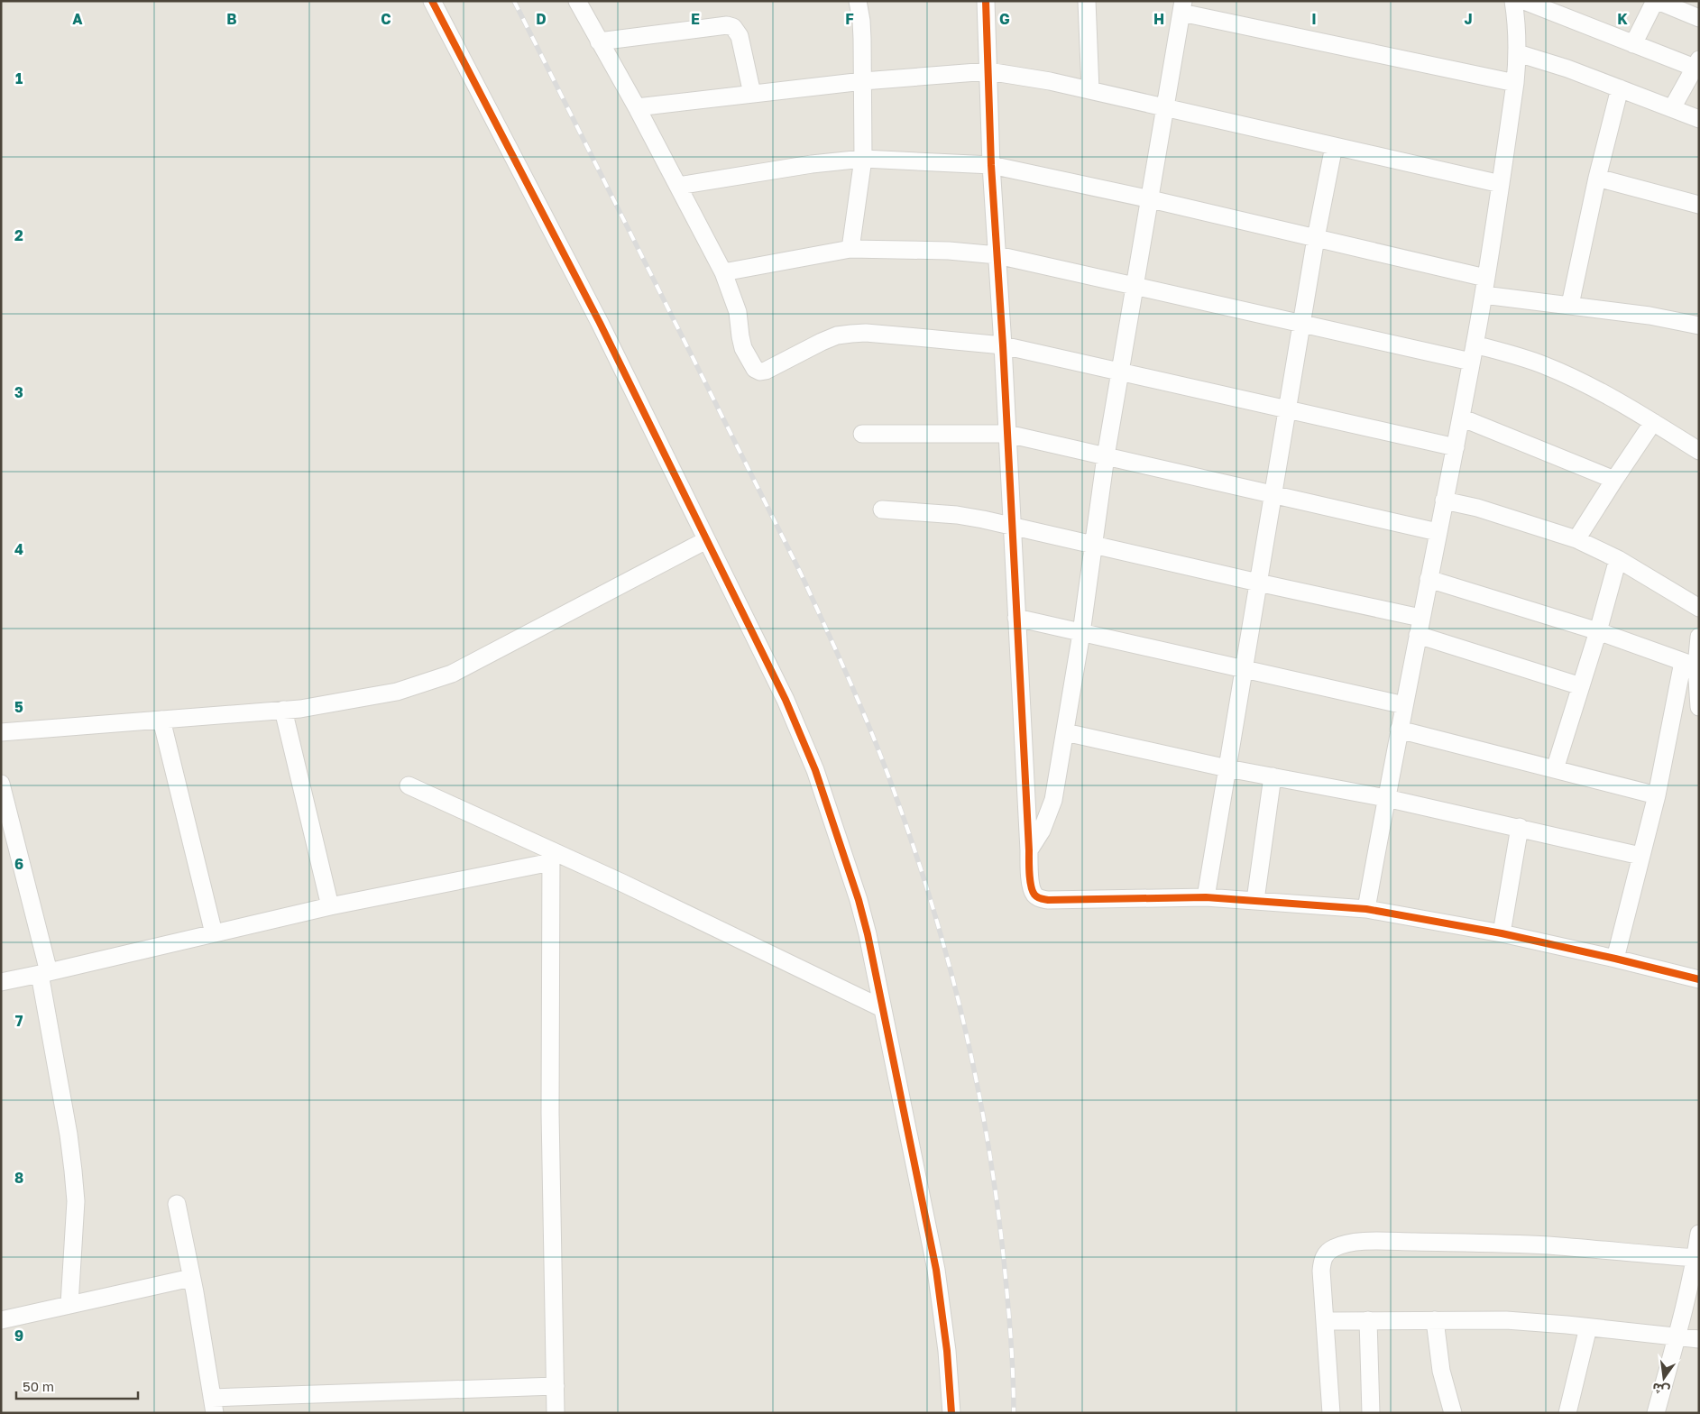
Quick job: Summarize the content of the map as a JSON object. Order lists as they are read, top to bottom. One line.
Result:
{"scale_bar":"50 m","north":"bottom","grid":{"columns":["A","B","C","D","E","F","G","H","I","J","K"],"rows":["1","2","3","4","5","6","7","8","9"]}}
